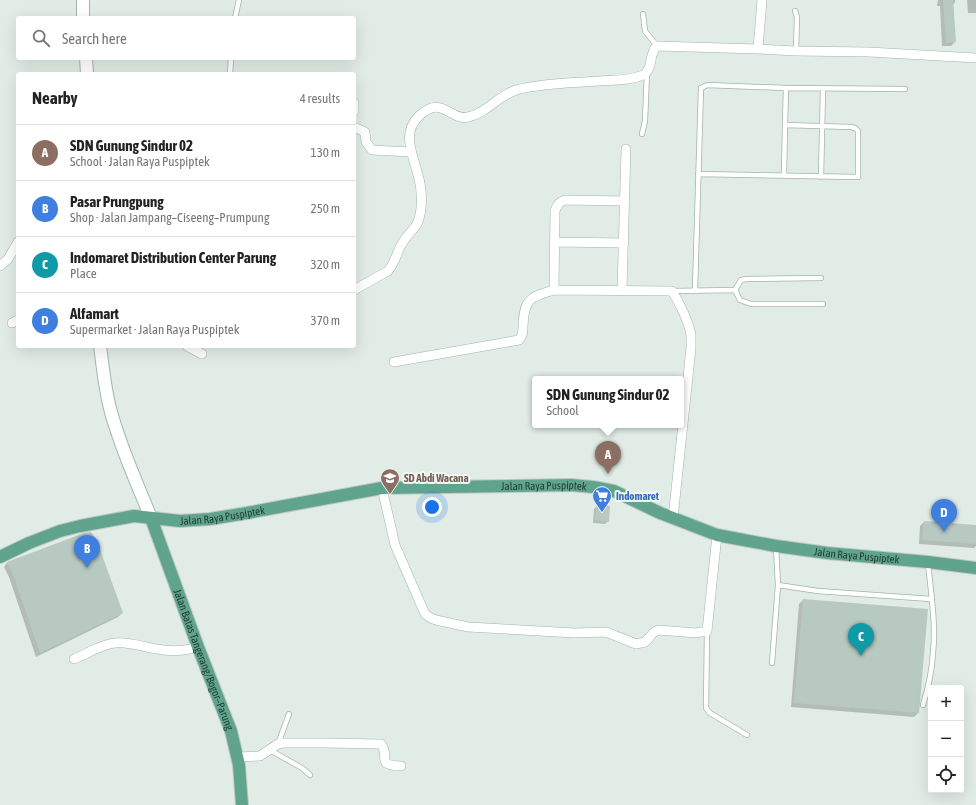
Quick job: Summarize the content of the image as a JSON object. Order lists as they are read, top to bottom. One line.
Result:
{"streets":{"main road":["Jalan Raya Puspiptek","Jalan Batas Tangerang/Bogor–Parung"]},"crossings":[["Jalan Raya Puspiptek","Jalan Batas Tangerang/Bogor–Parung"]],"places":{"school or university":["SD Abdi Wacana"],"supermarket":["Indomaret"]},"page":{"search":"Search here","heading":["Nearby","4 results"],"list":[{"mark":"A","name":"SDN Gunung Sindur 02","note":"School · Jalan Raya Puspiptek","value":"130 m"},{"mark":"B","name":"Pasar Prungpung","note":"Shop · Jalan Jampang–Ciseeng–Prumpung","value":"250 m"},{"mark":"C","name":"Indomaret Distribution Center Parung","note":"Place","value":"320 m"},{"mark":"D","name":"Alfamart","note":"Supermarket · Jalan Raya Puspiptek","value":"370 m"}],"popup":["SDN Gunung Sindur 02","School"],"pins":["A","D","B","C"],"map_buttons":["+","−"]}}
